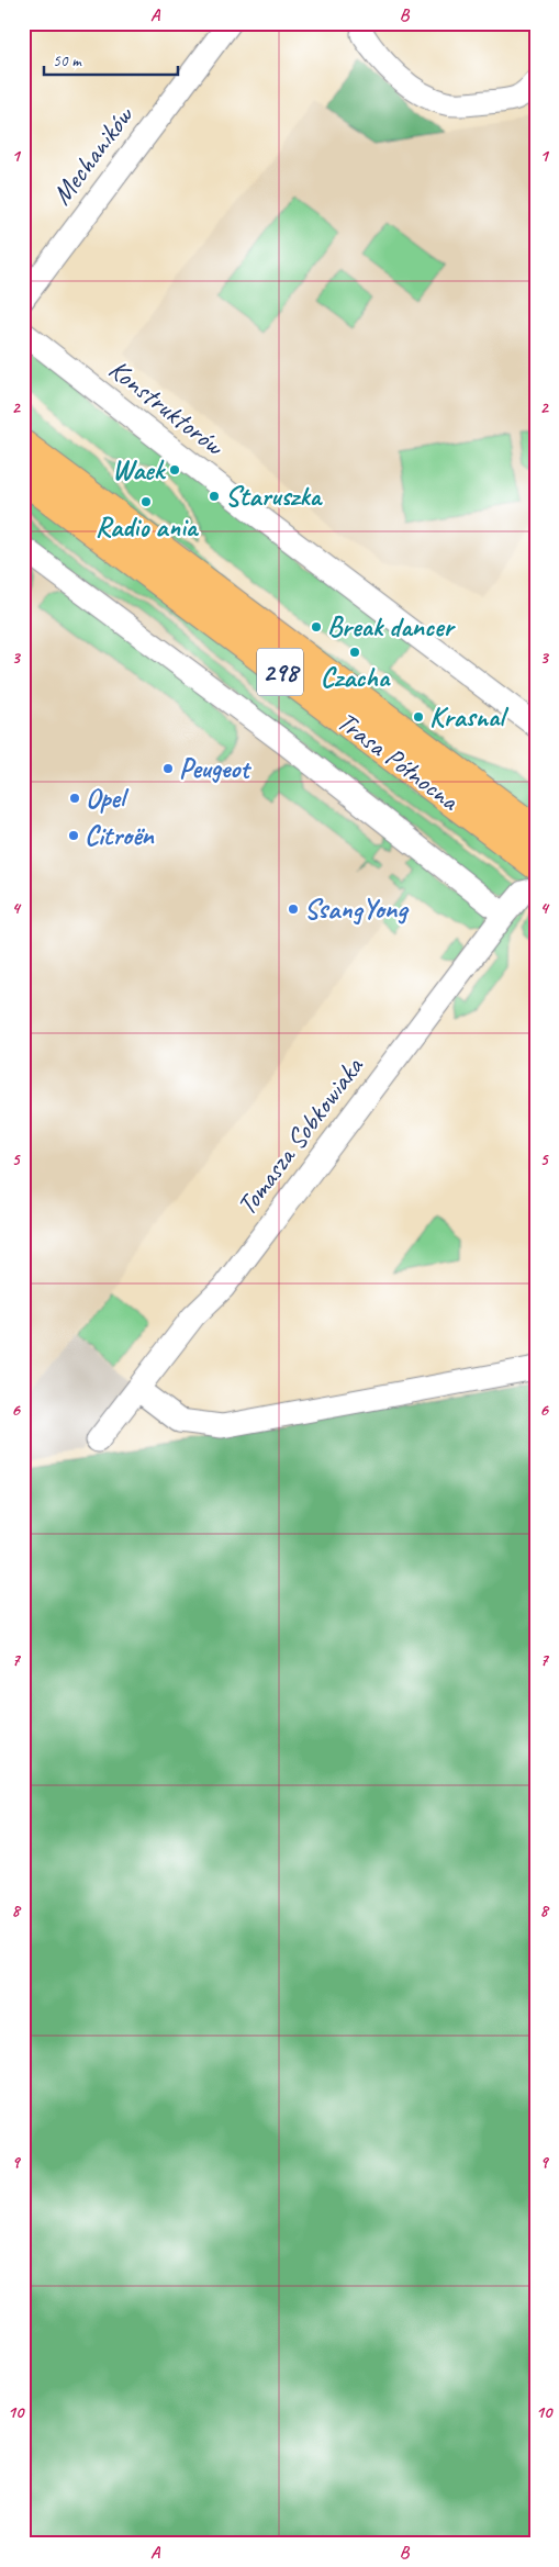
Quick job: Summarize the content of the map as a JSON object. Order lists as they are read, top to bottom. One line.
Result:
{"streets":{"main road":["298","Trasa Północna"],"street":["Mechaników","Konstruktorów","Tomasza Sobkowiaka"]},"crossings":[["Trasa Północna","Tomasza Sobkowiaka"]],"places":["Waek","Staruszka","Radio ania","Break dancer","Czacha","Krasnal","Peugeot","Opel","Citroën","SsangYong"],"scale_bar":"50 m","grid":{"columns":["A","B"],"rows":["1","2","3","4","5","6","7","8","9","10"]}}
